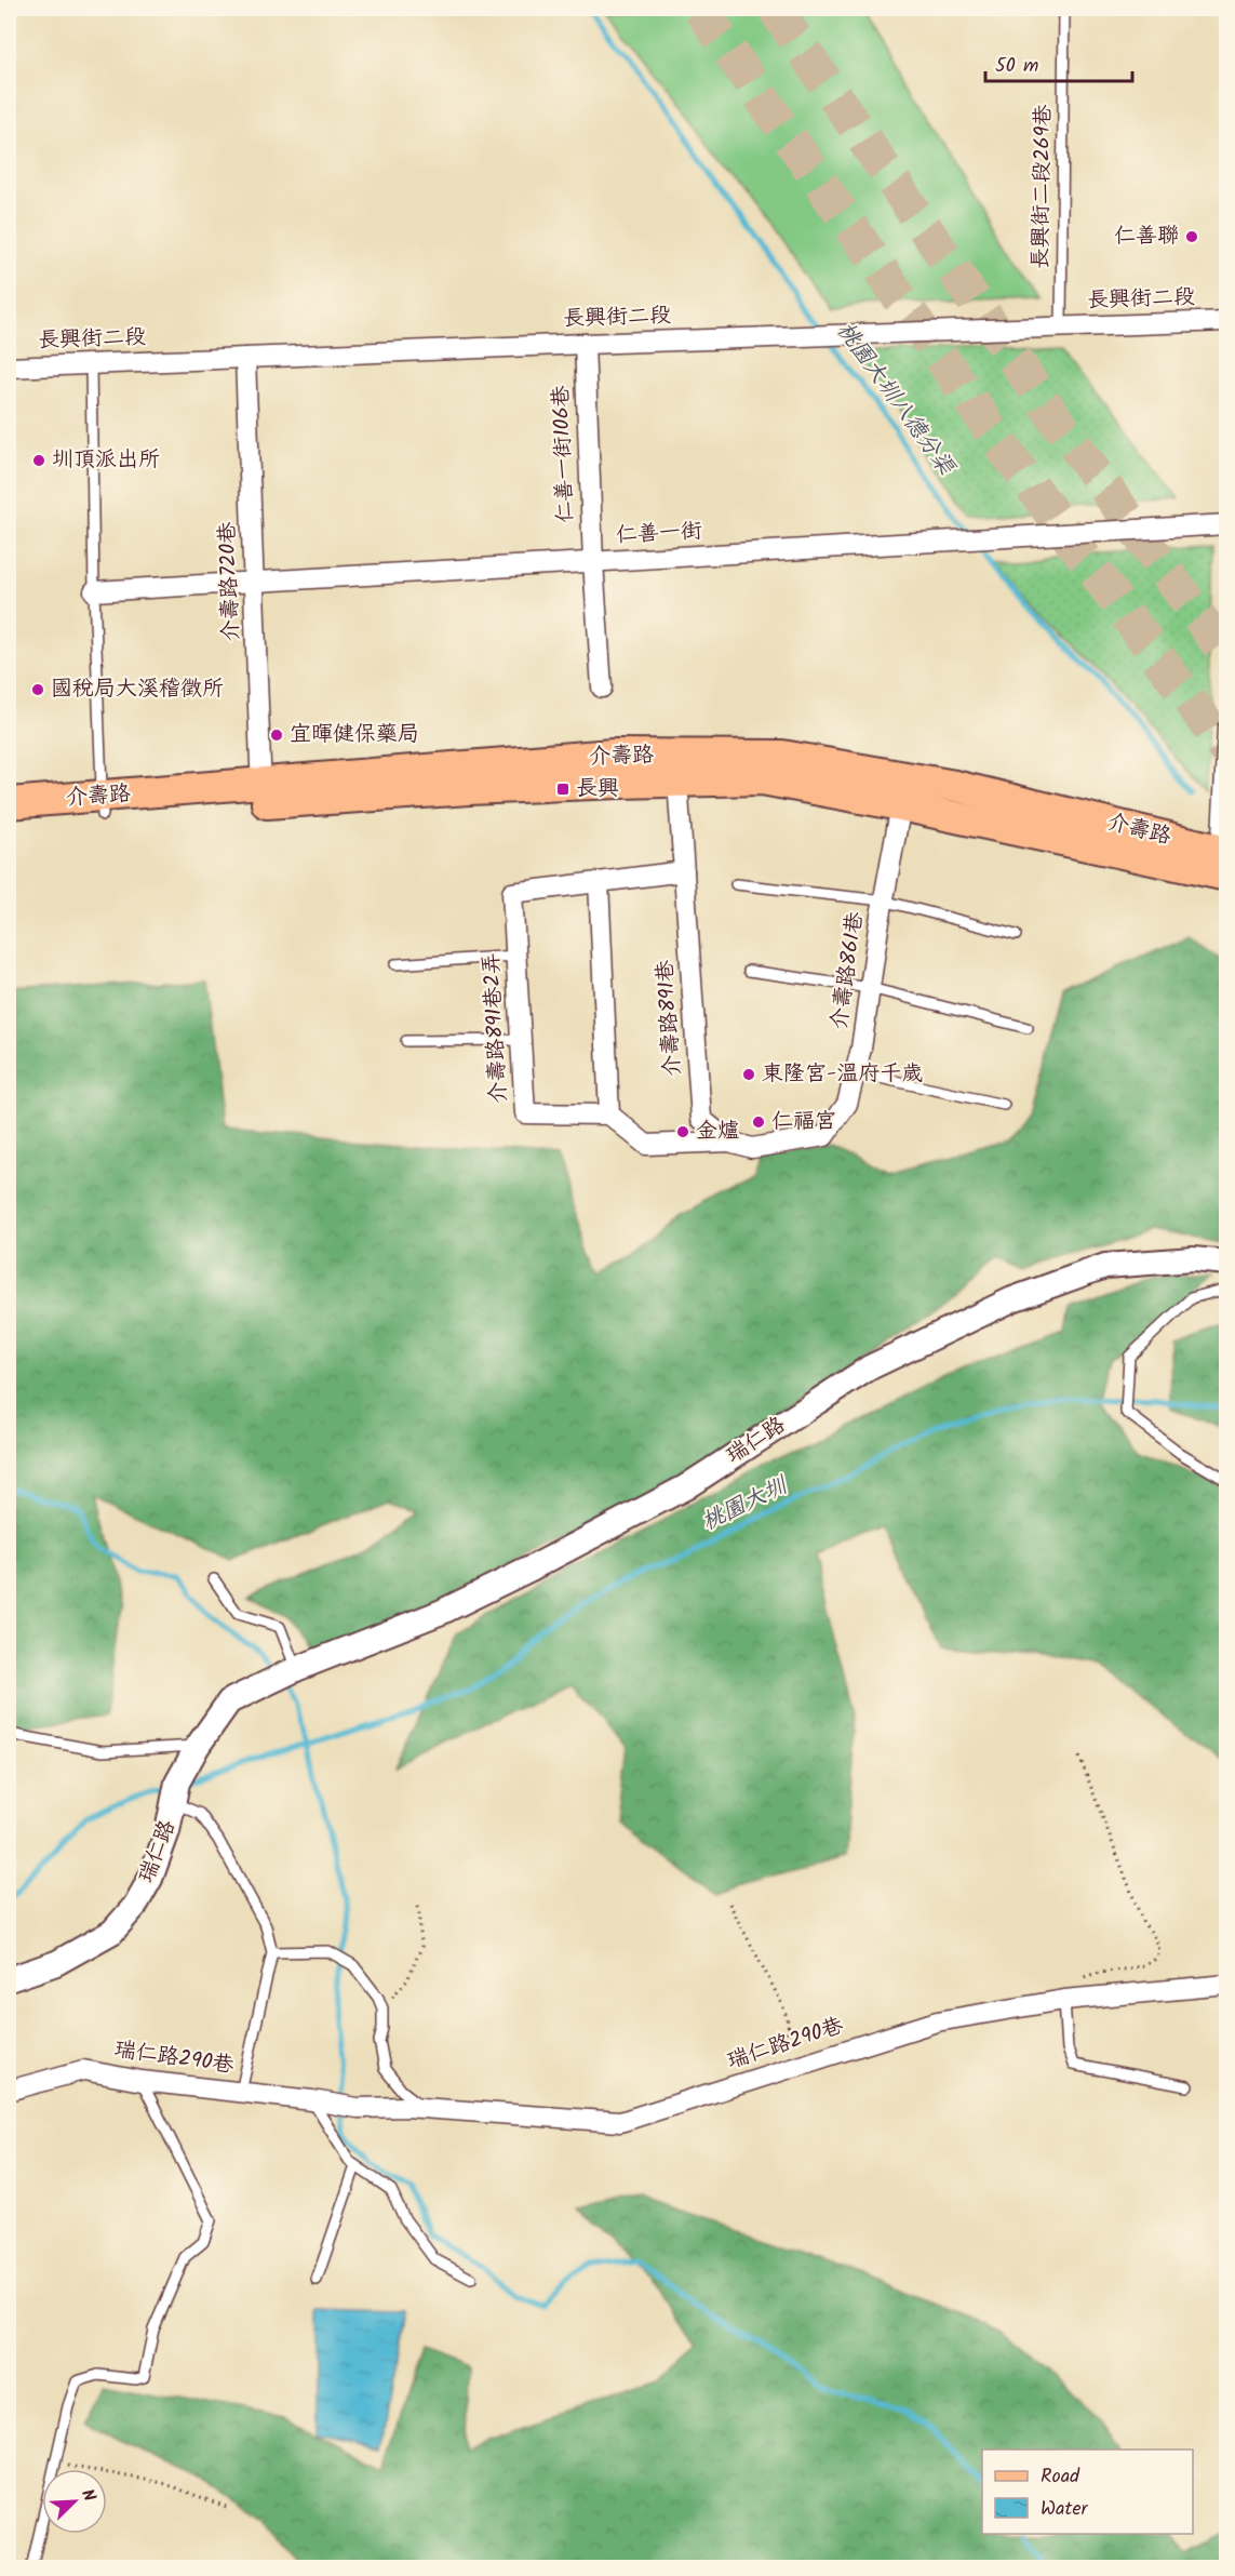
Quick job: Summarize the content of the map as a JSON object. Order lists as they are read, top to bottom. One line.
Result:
{"streets":{"main road":["介壽路"],"street":["長興街二段","仁善一街106巷","仁善一街","介壽路720巷","介壽路861巷","介壽路891巷","介壽路891巷2弄","瑞仁路","瑞仁路290巷"],"lane":["長興街二段269巷"]},"crossings":[["長興街二段269巷","長興街二段"],["長興街二段","仁善一街106巷"],["長興街二段","介壽路720巷"],["仁善一街106巷","仁善一街"],["仁善一街","介壽路720巷"],["介壽路720巷","介壽路"],["介壽路","介壽路861巷"],["介壽路","介壽路891巷"],["介壽路861巷","介壽路891巷"]],"water":["桃園大圳八德分渠","桃園大圳"],"places":{"other":["仁善聯","圳頂派出所","國稅局大溪稽徵所","宜暉健保藥局","東隆宮-溫府千歲","仁福宮","金爐"],"transit":["長興"]},"legend":["Road","Water"],"scale_bar":"50 m","north":"top right"}
